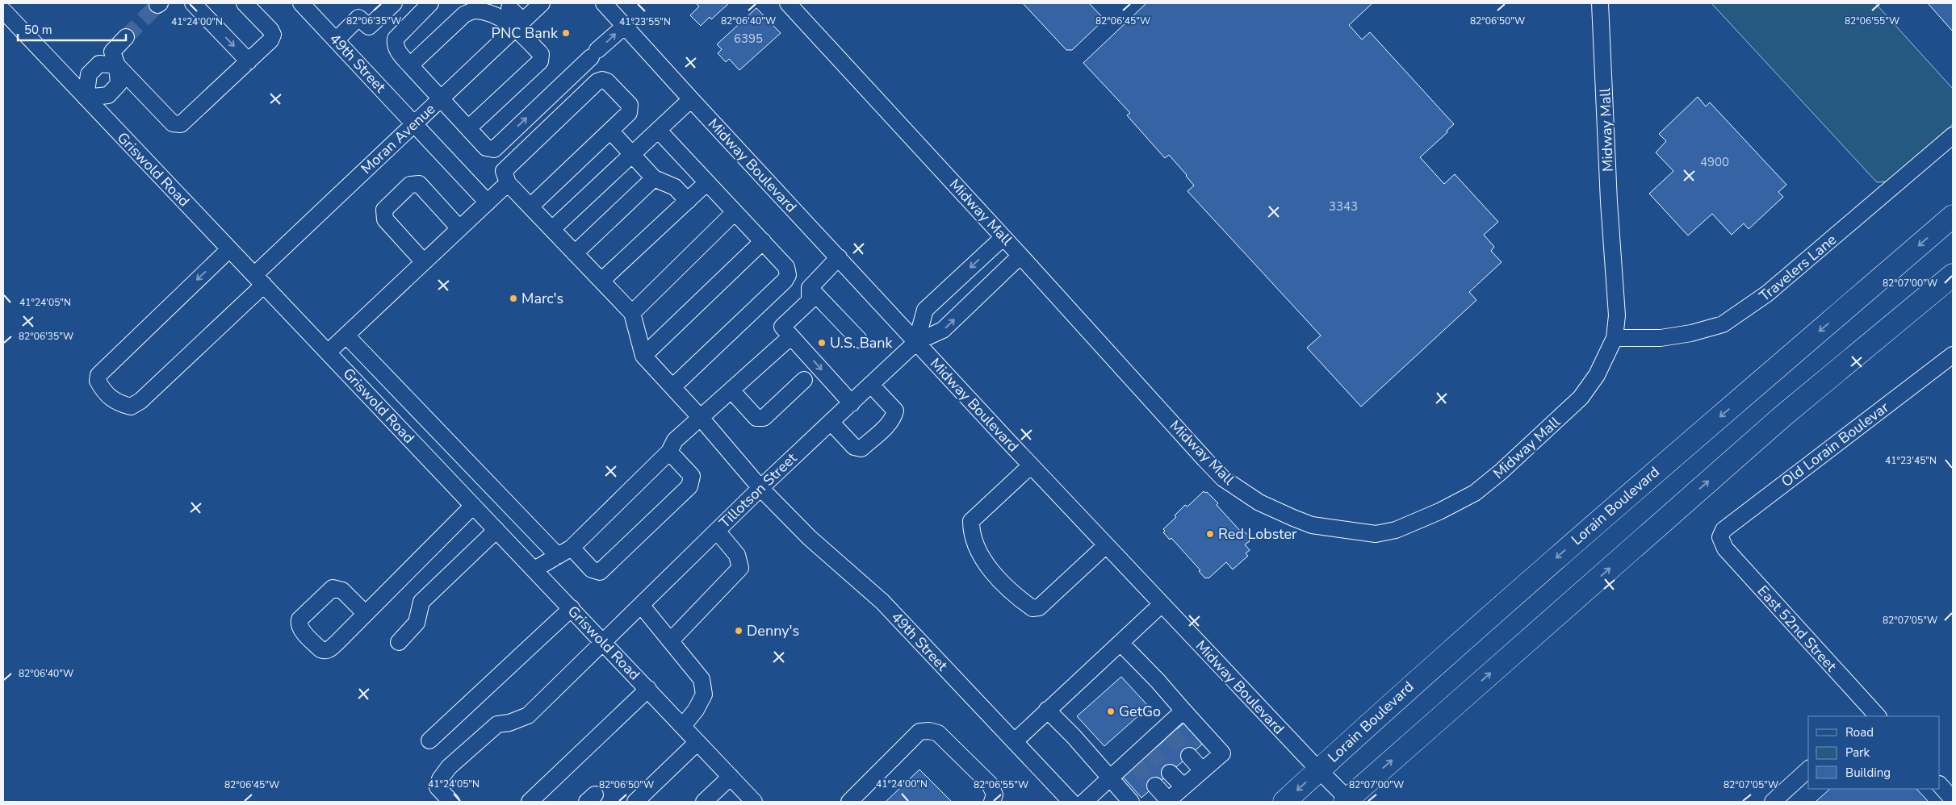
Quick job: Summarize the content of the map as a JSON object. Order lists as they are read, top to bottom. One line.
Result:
{"streets":{"highway":["Lorain Boulevard"],"street":["49th Street","Midway Mall","Moran Avenue","Midway Boulevard","Griswold Road","Travelers Lane","Old Lorain Boulevar","Tillotson Street","East 52nd Street"]},"crossings":[["49th Street","Moran Avenue"],["49th Street","Tillotson Street"],["Midway Mall","Travelers Lane"],["Midway Mall","Tillotson Street"],["Moran Avenue","Griswold Road"],["Midway Boulevard","Tillotson Street"],["Midway Boulevard","Lorain Boulevard"],["Griswold Road","Tillotson Street"],["Old Lorain Boulevar","East 52nd Street"]],"places":["PNC Bank","Marc's","U.S. Bank","Red Lobster","Denny's","GetGo"],"house_numbers":["6395","4900","3343"],"legend":["Road","Park","Building"],"scale_bar":"50 m","coordinates":["82°06'35\"W","82°06'40\"W","82°06'45\"W","82°06'50\"W","82°06'55\"W","41°24'00\"N","41°23'55\"N","82°07'00\"W","41°24'05\"N","41°23'45\"N","82°07'05\"W"]}
